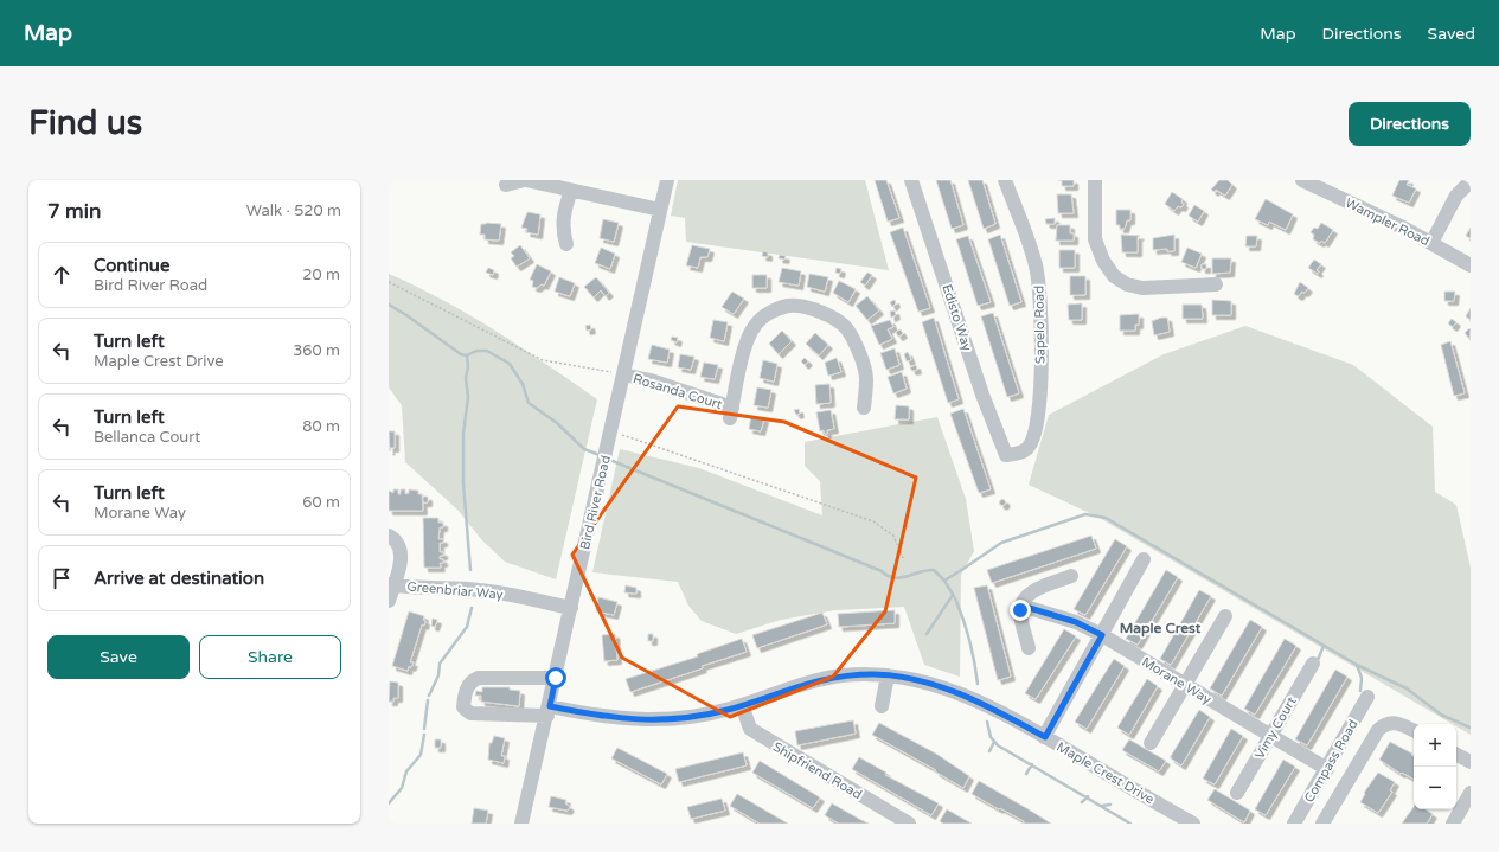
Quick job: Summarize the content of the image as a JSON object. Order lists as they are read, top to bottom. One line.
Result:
{"streets":{"street":["Wampler Road","Edisto Way","Sapelo Road","Rosanda Court","Bird River Road","Greenbriar Way","Morane Way","Vimy Court","Compass Road","Shipfriend Road","Maple Crest Drive"]},"crossings":[["Edisto Way","Sapelo Road"],["Rosanda Court","Bird River Road"],["Bird River Road","Greenbriar Way"],["Bird River Road","Maple Crest Drive"],["Morane Way","Vimy Court"],["Morane Way","Compass Road"],["Shipfriend Road","Maple Crest Drive"]],"districts":["Maple Crest"],"page":{"header":"Map","nav":["Map","Directions","Saved"],"buttons":["Directions",["Save","Share"]],"title":"Find us","heading":["7 min","Walk · 520 m"],"list":[["Continue","Bird River Road","20 m"],["Turn left","Maple Crest Drive","360 m"],["Turn left","Bellanca Court","80 m"],["Turn left","Morane Way","60 m"],"Arrive at destination"],"map_buttons":["+","−"]}}
